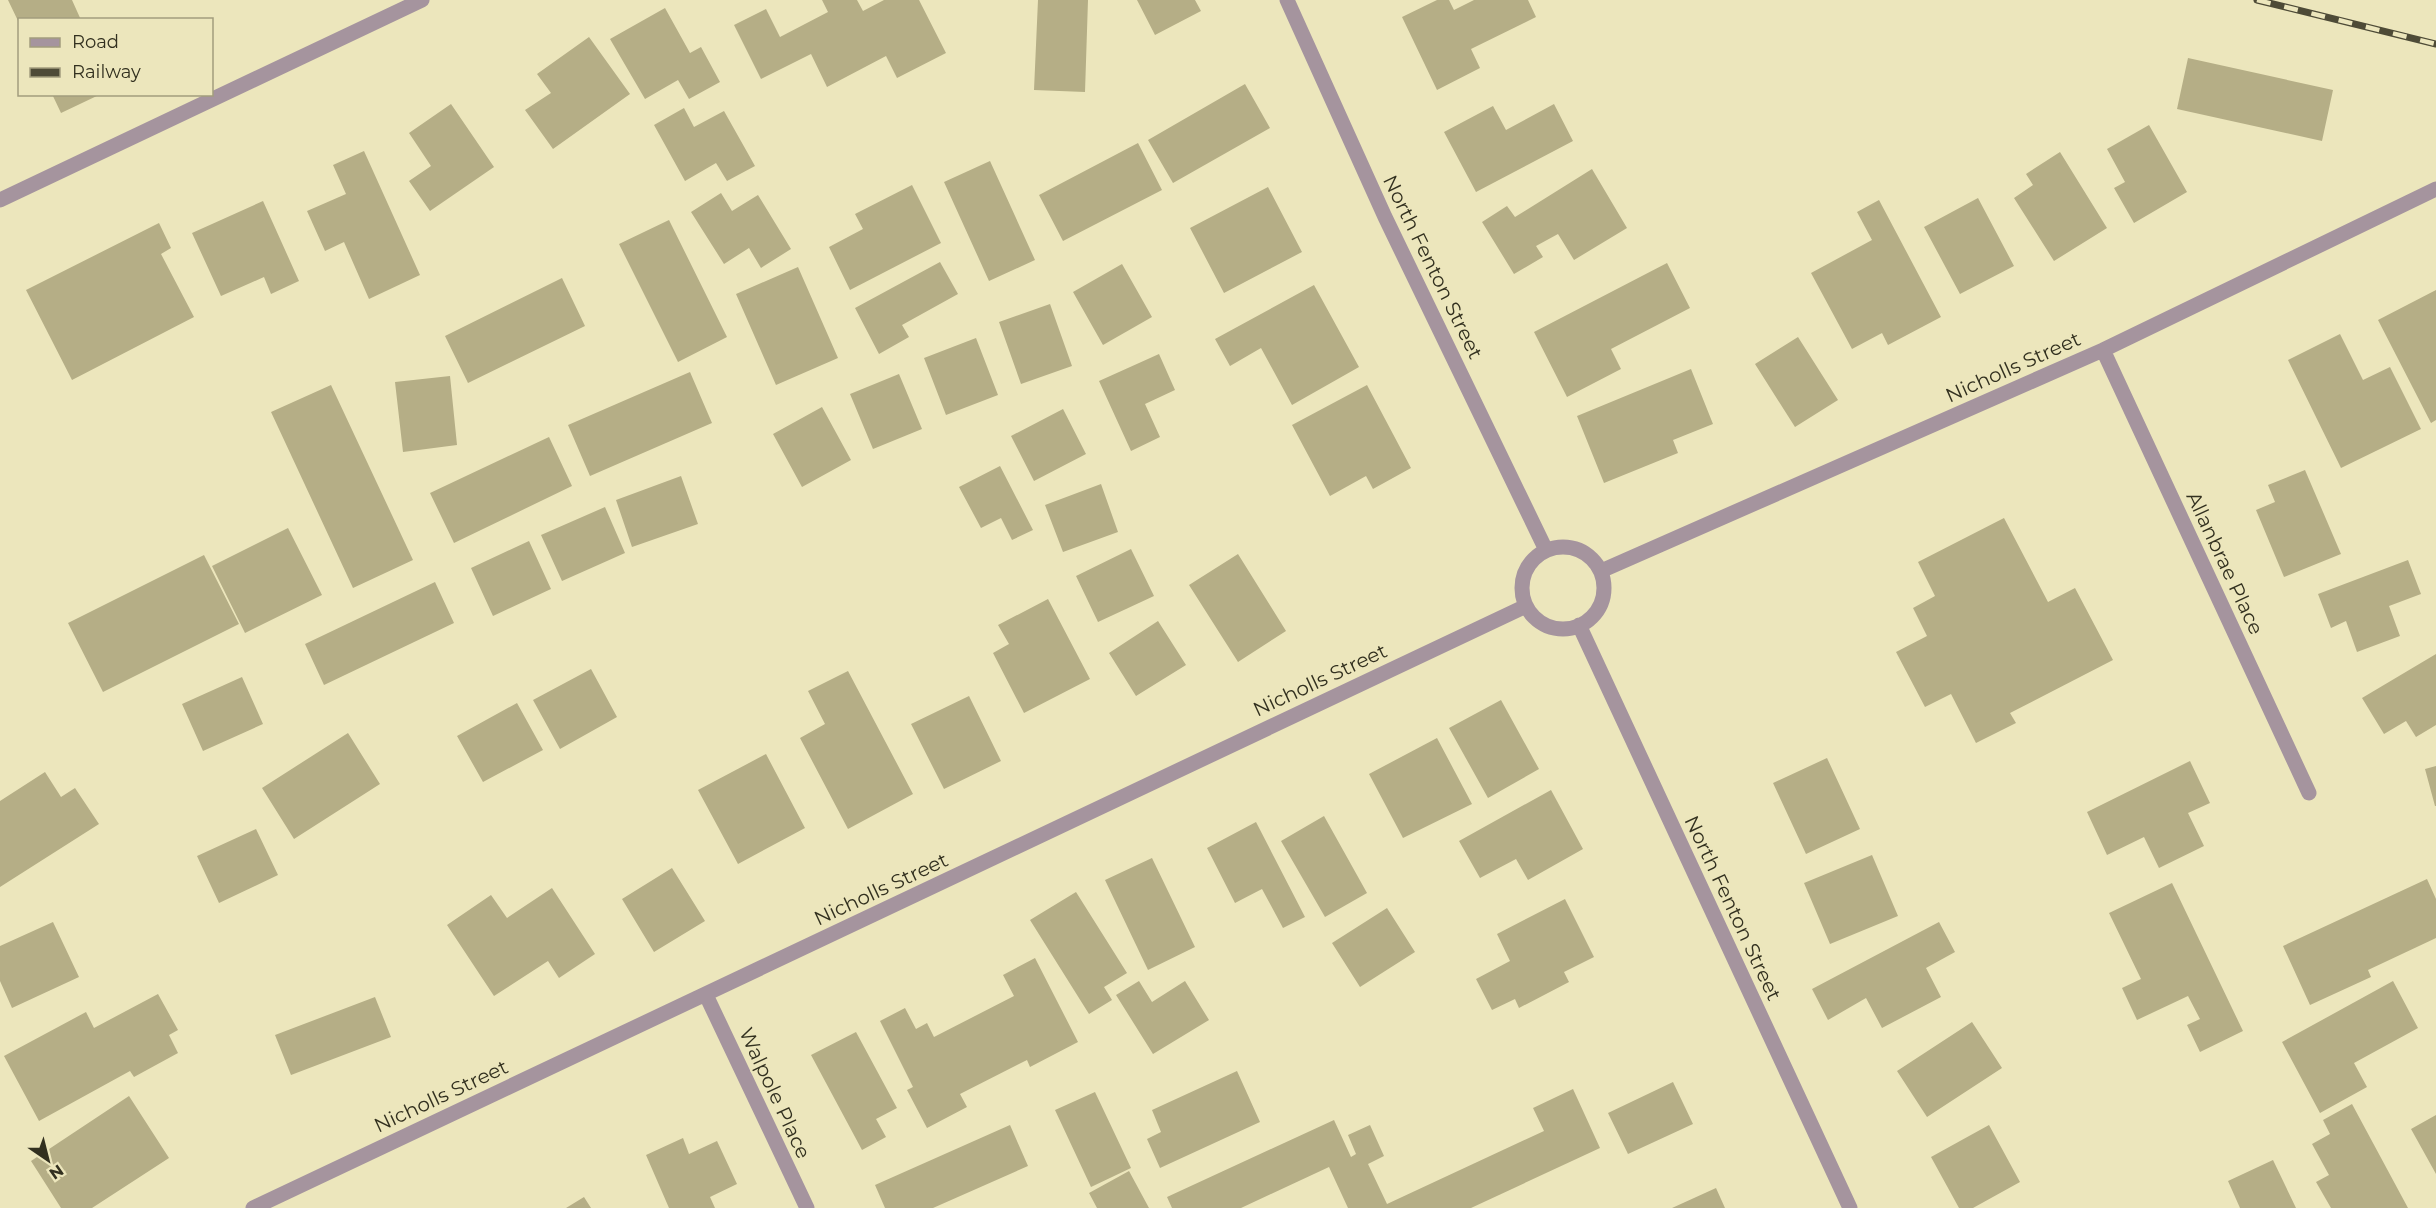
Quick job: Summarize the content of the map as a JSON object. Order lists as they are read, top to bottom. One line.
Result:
{"streets":{"street":["North Fenton Street","Nicholls Street","Allanbrae Place","Walpole Place"]},"crossings":[["North Fenton Street","Nicholls Street"],["Nicholls Street","Allanbrae Place"],["Nicholls Street","Walpole Place"]],"legend":["Road","Railway"],"north":"bottom right"}
